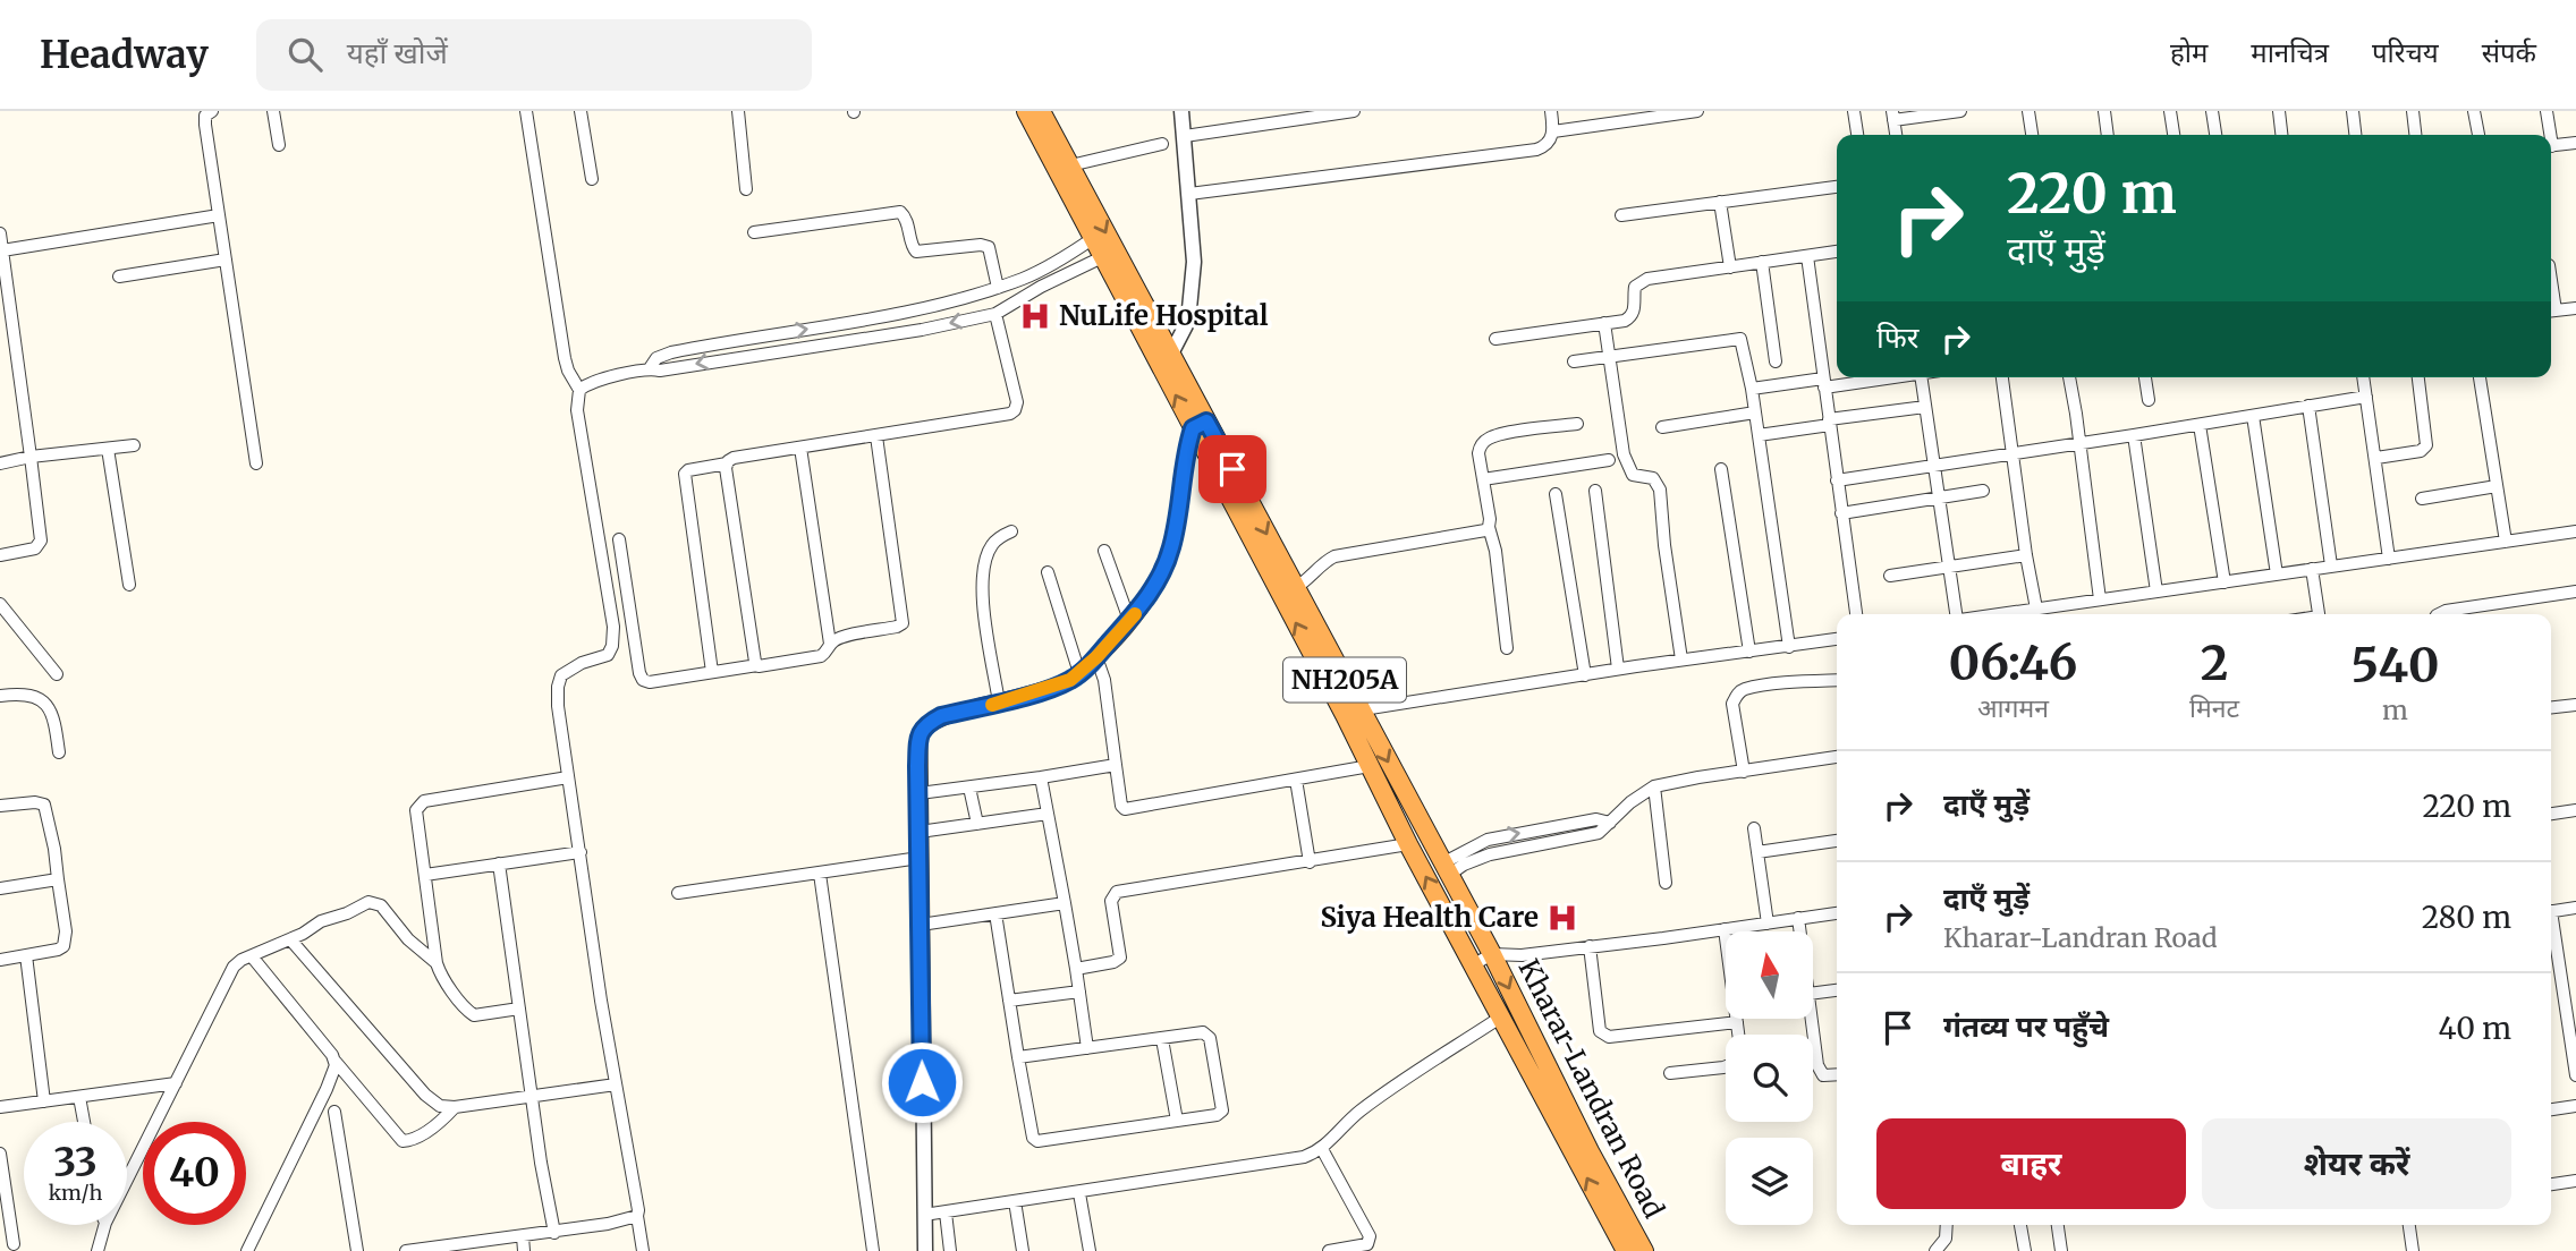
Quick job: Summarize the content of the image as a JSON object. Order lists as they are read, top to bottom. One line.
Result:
{"streets":{"highway":["NH205A","Kharar-Landran Road"]},"crossings":[["NH205A","Kharar-Landran Road"]],"places":{"hospital":["NuLife Hospital","Siya Health Care"]},"north":"top","page":{"header":"Headway","search":"यहाँ खोजें","nav":["होम","मानचित्र","परिचय","संपर्क"],"turn":["220 m","दाएँ मुड़ें"],"then":"फिर","eta":["06:46","आगमन","2","मिनट","540","m"],"list":[{"name":"दाएँ मुड़ें","value":"220 m"},{"name":"दाएँ मुड़ें","note":"Kharar-Landran Road","value":"280 m"},{"name":"गंतव्य पर पहुँचे","value":"40 m"}],"buttons":["बाहर","शेयर करें"],"speed":"33 km/h","limit":"40"}}
